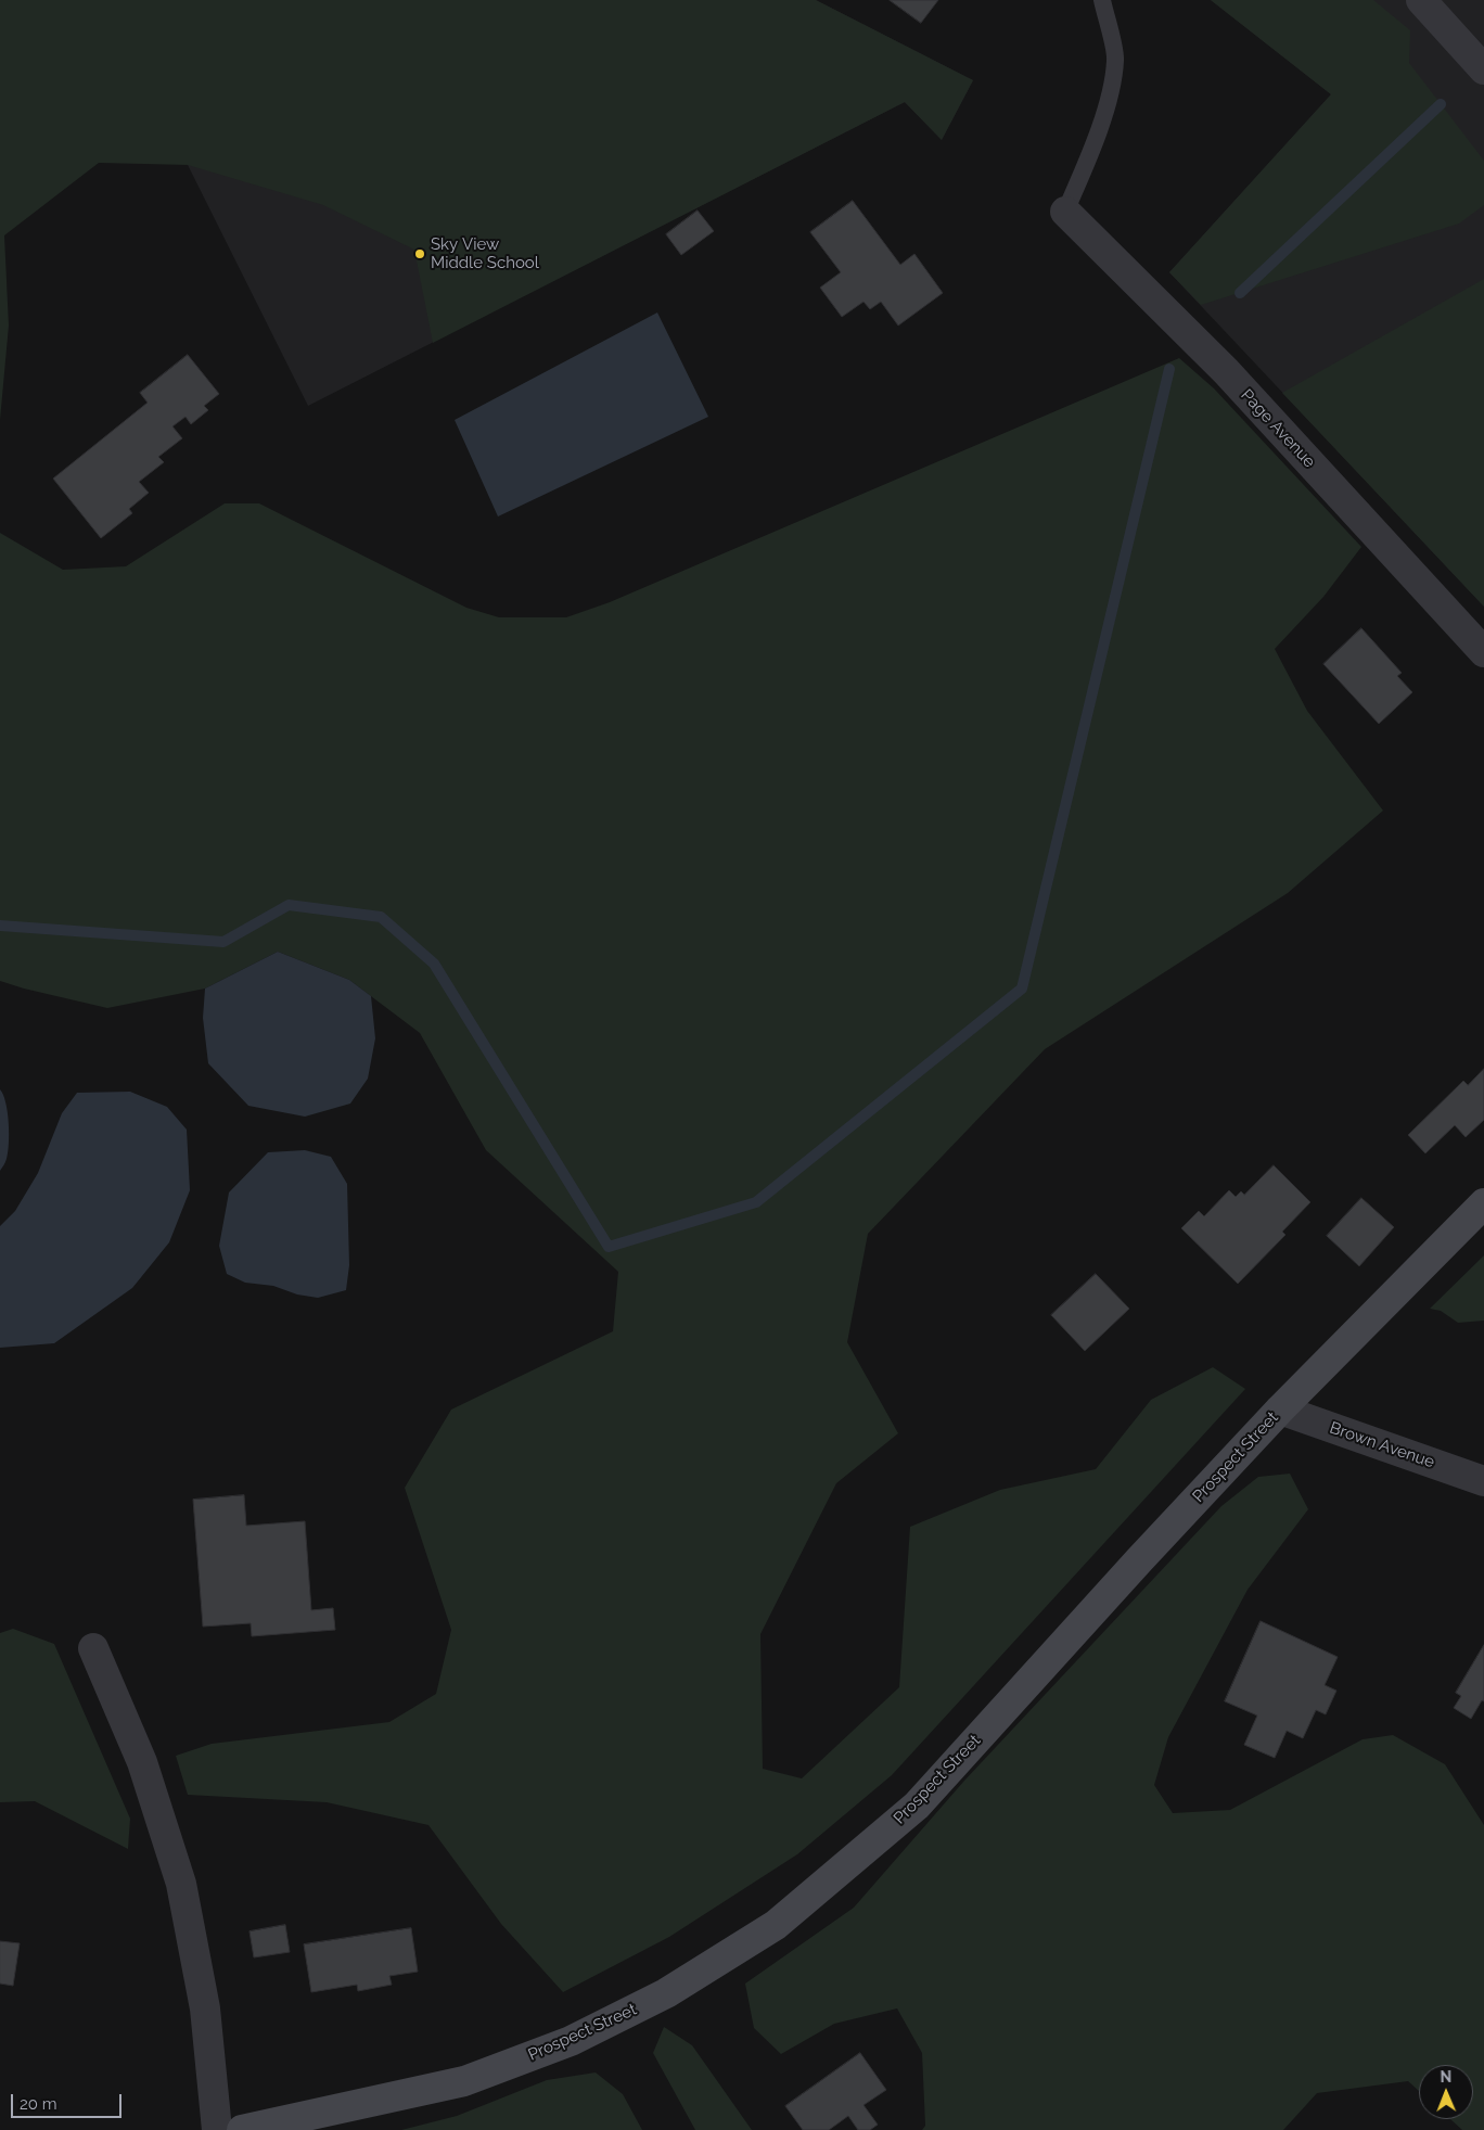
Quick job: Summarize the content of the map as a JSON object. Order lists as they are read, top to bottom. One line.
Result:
{"streets":{"main road":["Prospect Street"],"street":["Page Avenue","Brown Avenue"]},"crossings":[["Brown Avenue","Prospect Street"]],"places":["Sky View Middle School"],"scale_bar":"20 m","north":"top"}
